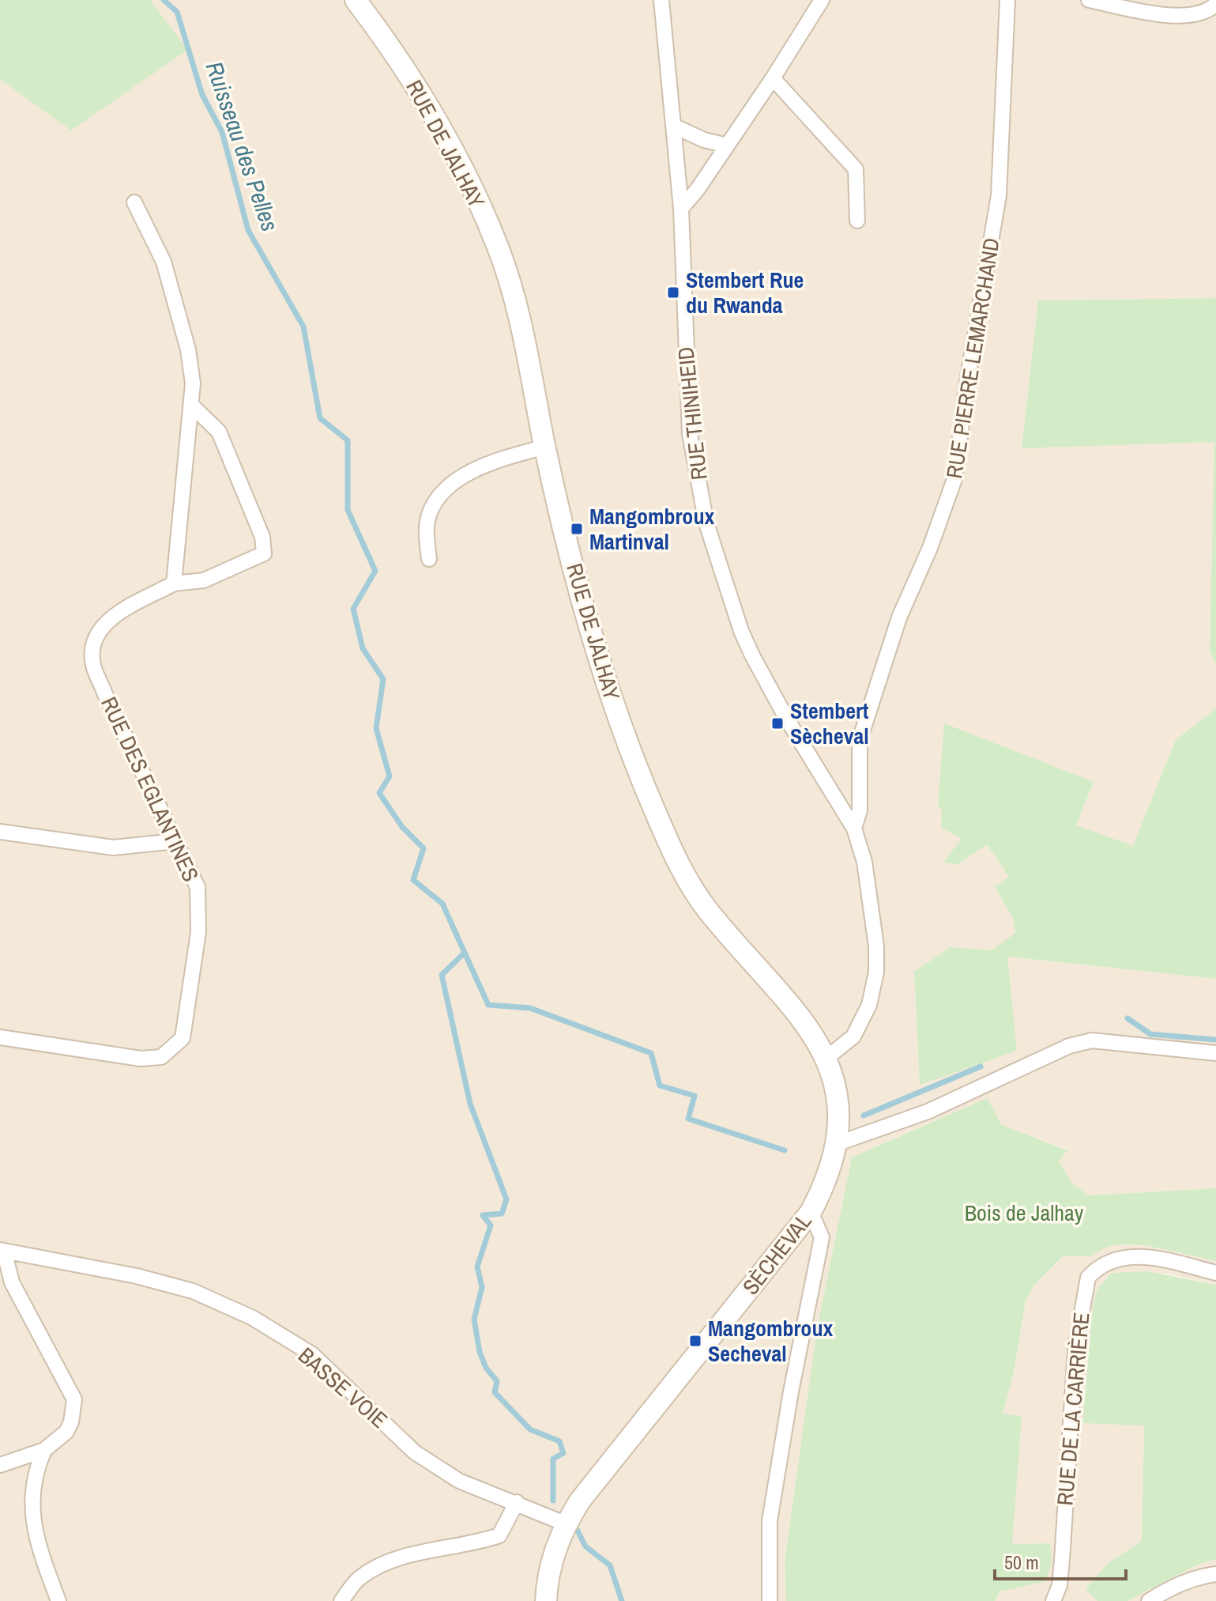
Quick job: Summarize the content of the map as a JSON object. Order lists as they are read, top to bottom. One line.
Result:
{"streets":{"main road":["RUE DE JALHAY","SÈCHEVAL"],"street":["RUE PIERRE LEMARCHAND","RUE THINIHEID","RUE DES EGLANTINES","BASSE VOIE","RUE DE LA CARRIÈRE"]},"crossings":[["RUE DE JALHAY","RUE PIERRE LEMARCHAND"],["RUE DE JALHAY","SÈCHEVAL"],["RUE PIERRE LEMARCHAND","RUE THINIHEID"],["SÈCHEVAL","BASSE VOIE"]],"water":["Ruisseau des Pelles"],"parks":["Bois de Jalhay"],"places":{"transit":["Stembert Rue du Rwanda","Mangombroux Martinval","Stembert Sècheval","Mangombroux Secheval"]},"scale_bar":"50 m"}
